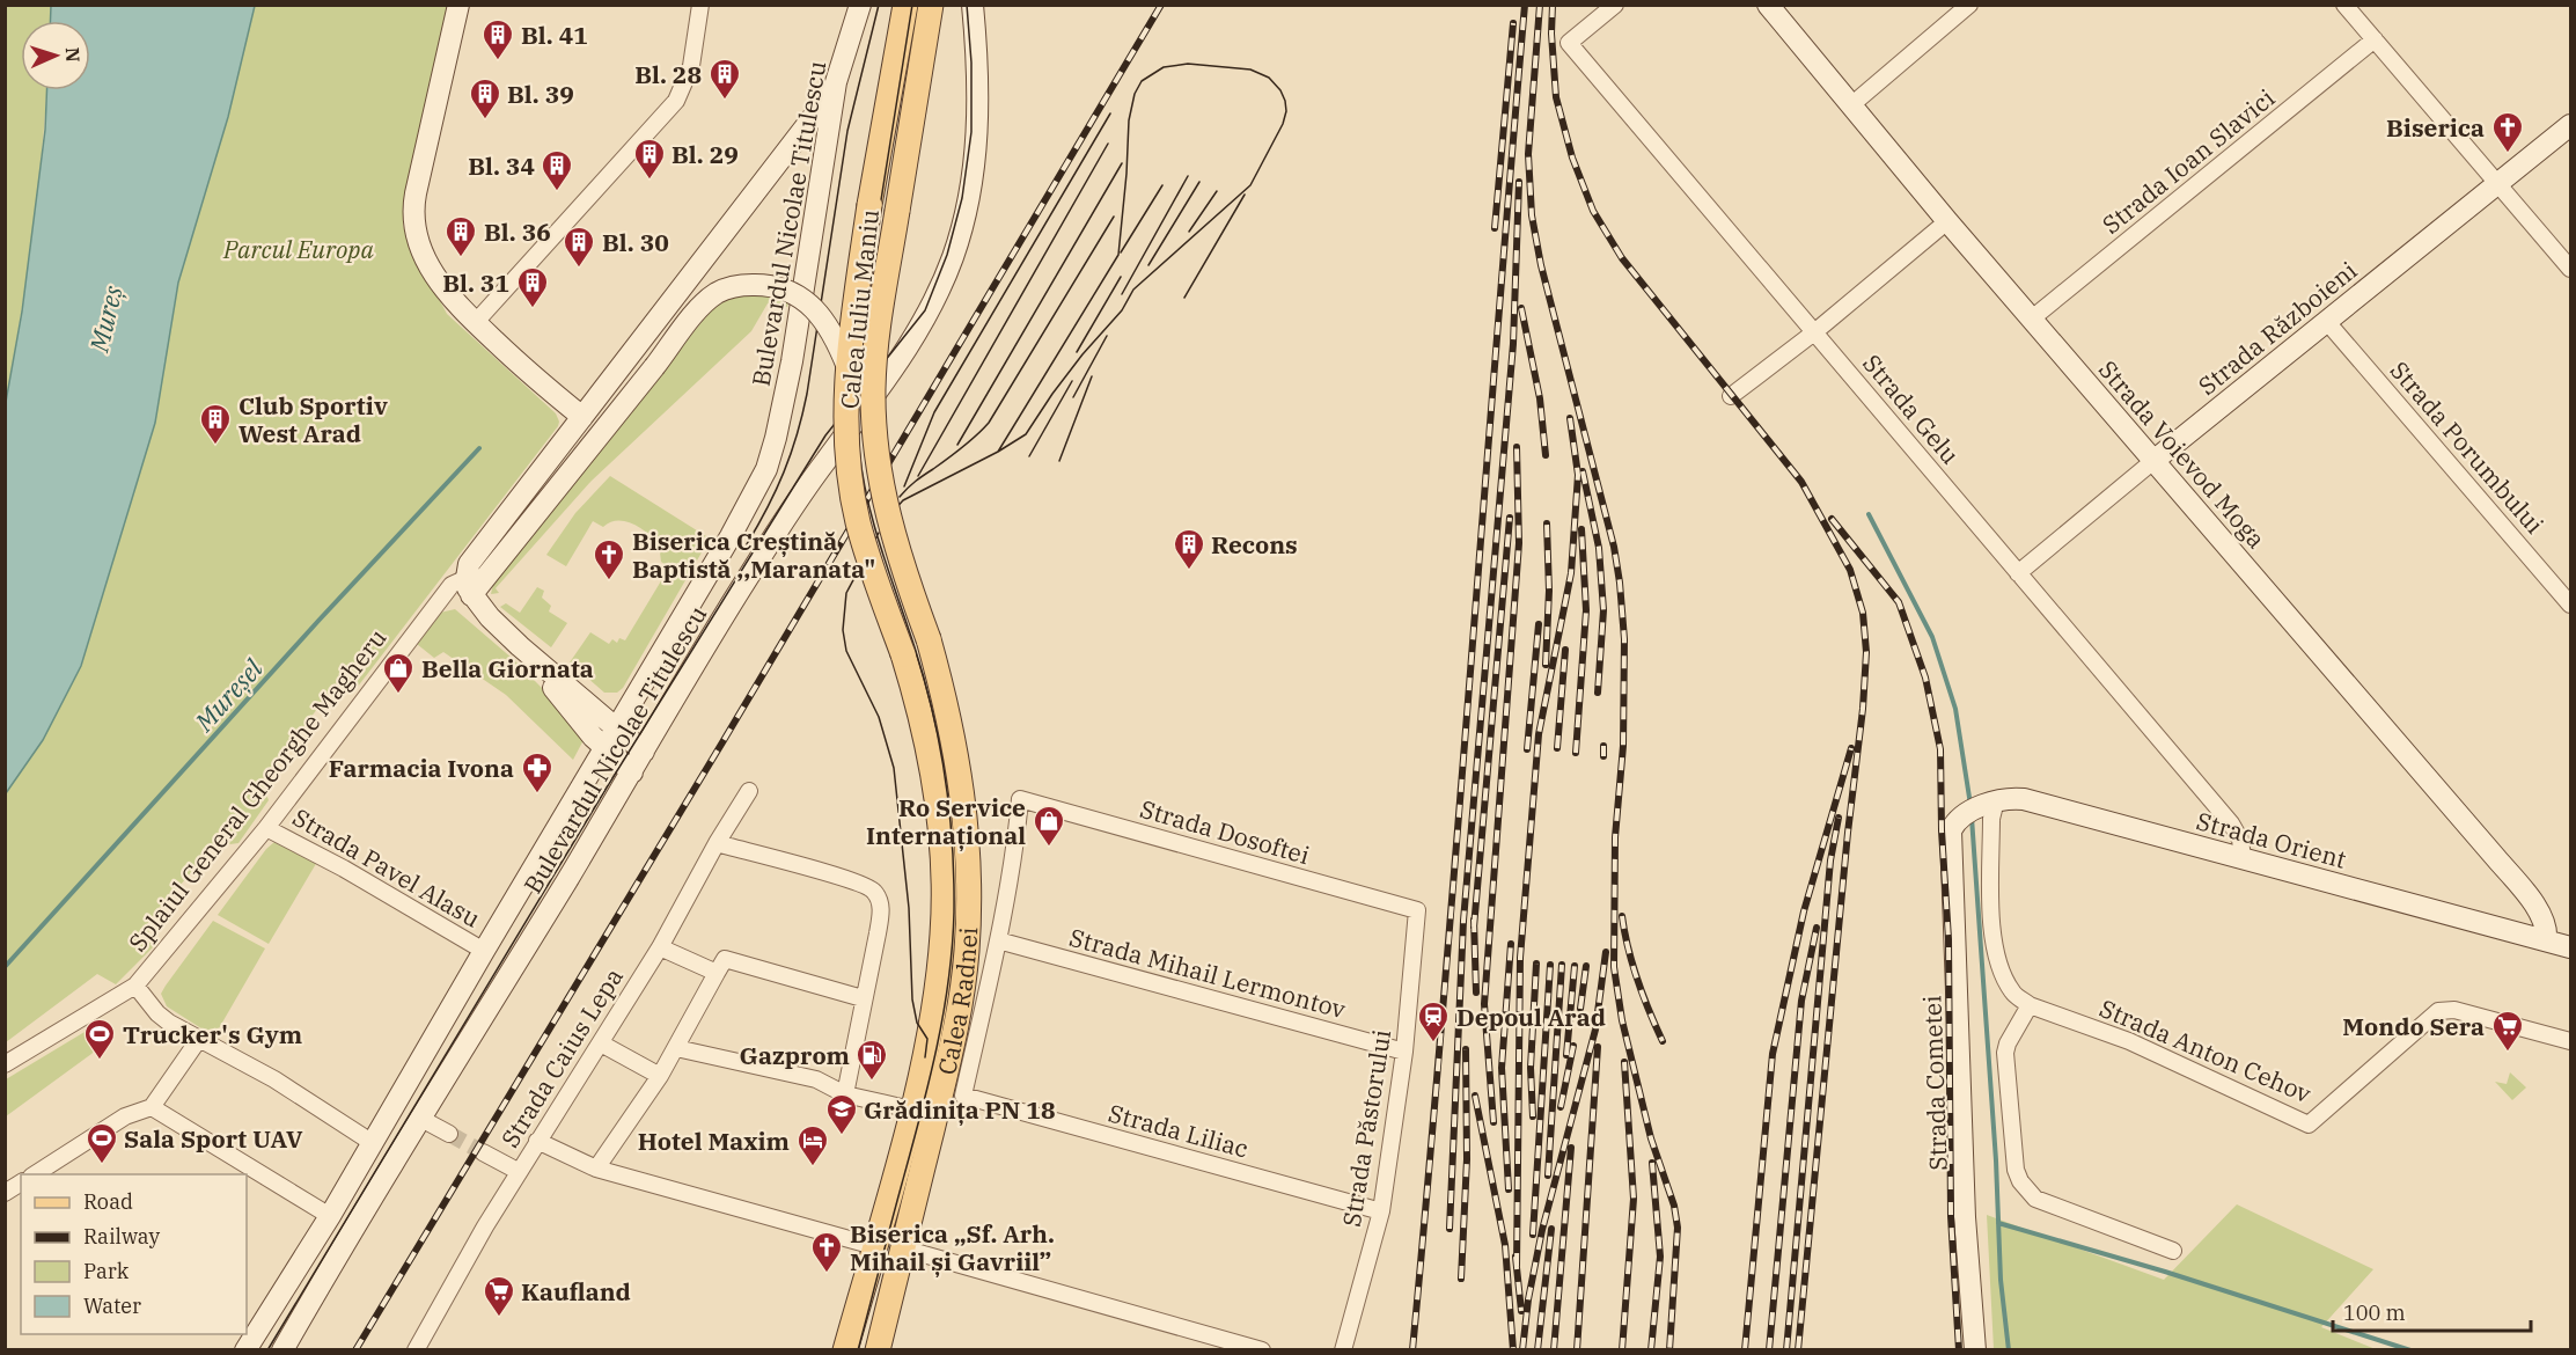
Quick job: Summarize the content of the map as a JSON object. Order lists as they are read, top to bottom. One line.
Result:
{"streets":{"main road":["Calea Iuliu Maniu","Calea Radnei"],"street":["Strada Ioan Slavici","Bulevardul Nicolae Titulescu","Strada Războieni","Strada Gelu","Strada Porumbului","Strada Voievod Moga","Splaiul General Gheorghe Magheru","Strada Dosoftei","Strada Orient","Strada Pavel Alasu","Strada Mihail Lermontov","Strada Anton Cehov","Strada Caius Lepa","Strada Cometei","Strada Păstorului","Strada Liliac"]},"crossings":[["Strada Ioan Slavici","Strada Voievod Moga"],["Bulevardul Nicolae Titulescu","Splaiul General Gheorghe Magheru"],["Bulevardul Nicolae Titulescu","Strada Pavel Alasu"],["Calea Iuliu Maniu","Calea Radnei"],["Strada Războieni","Strada Gelu"],["Strada Războieni","Strada Porumbului"],["Strada Războieni","Strada Voievod Moga"],["Strada Gelu","Strada Orient"],["Strada Voievod Moga","Strada Orient"],["Splaiul General Gheorghe Magheru","Strada Pavel Alasu"],["Strada Dosoftei","Strada Mihail Lermontov"],["Strada Dosoftei","Strada Păstorului"],["Strada Dosoftei","Strada Liliac"],["Strada Orient","Strada Cometei"],["Strada Mihail Lermontov","Strada Păstorului"],["Strada Mihail Lermontov","Strada Liliac"],["Strada Păstorului","Strada Liliac"]],"water":["Mureș","Mureșel"],"parks":["Parcul Europa"],"places":{"building":["Bl. 41","Bl. 28","Bl. 39","Bl. 29","Bl. 34","Bl. 36","Bl. 30","Bl. 31","Club Sportiv West Arad","Recons"],"church":["Biserica","Biserica Creștină Baptistă ,,Maranata\"","Biserica „Sf. Arh. Mihail și Gavriil”"],"shop":["Bella Giornata","Ro Service Internațional"],"pharmacy":["Farmacia Ivona"],"station":["Depoul Arad"],"supermarket":["Mondo Sera","Kaufland"],"sports":["Trucker's Gym","Sala Sport UAV"],"fuel station":["Gazprom"],"school or university":["Grădinița PN 18"],"hotel":["Hotel Maxim"]},"legend":["Road","Railway","Park","Water"],"scale_bar":"100 m","north":"right"}
